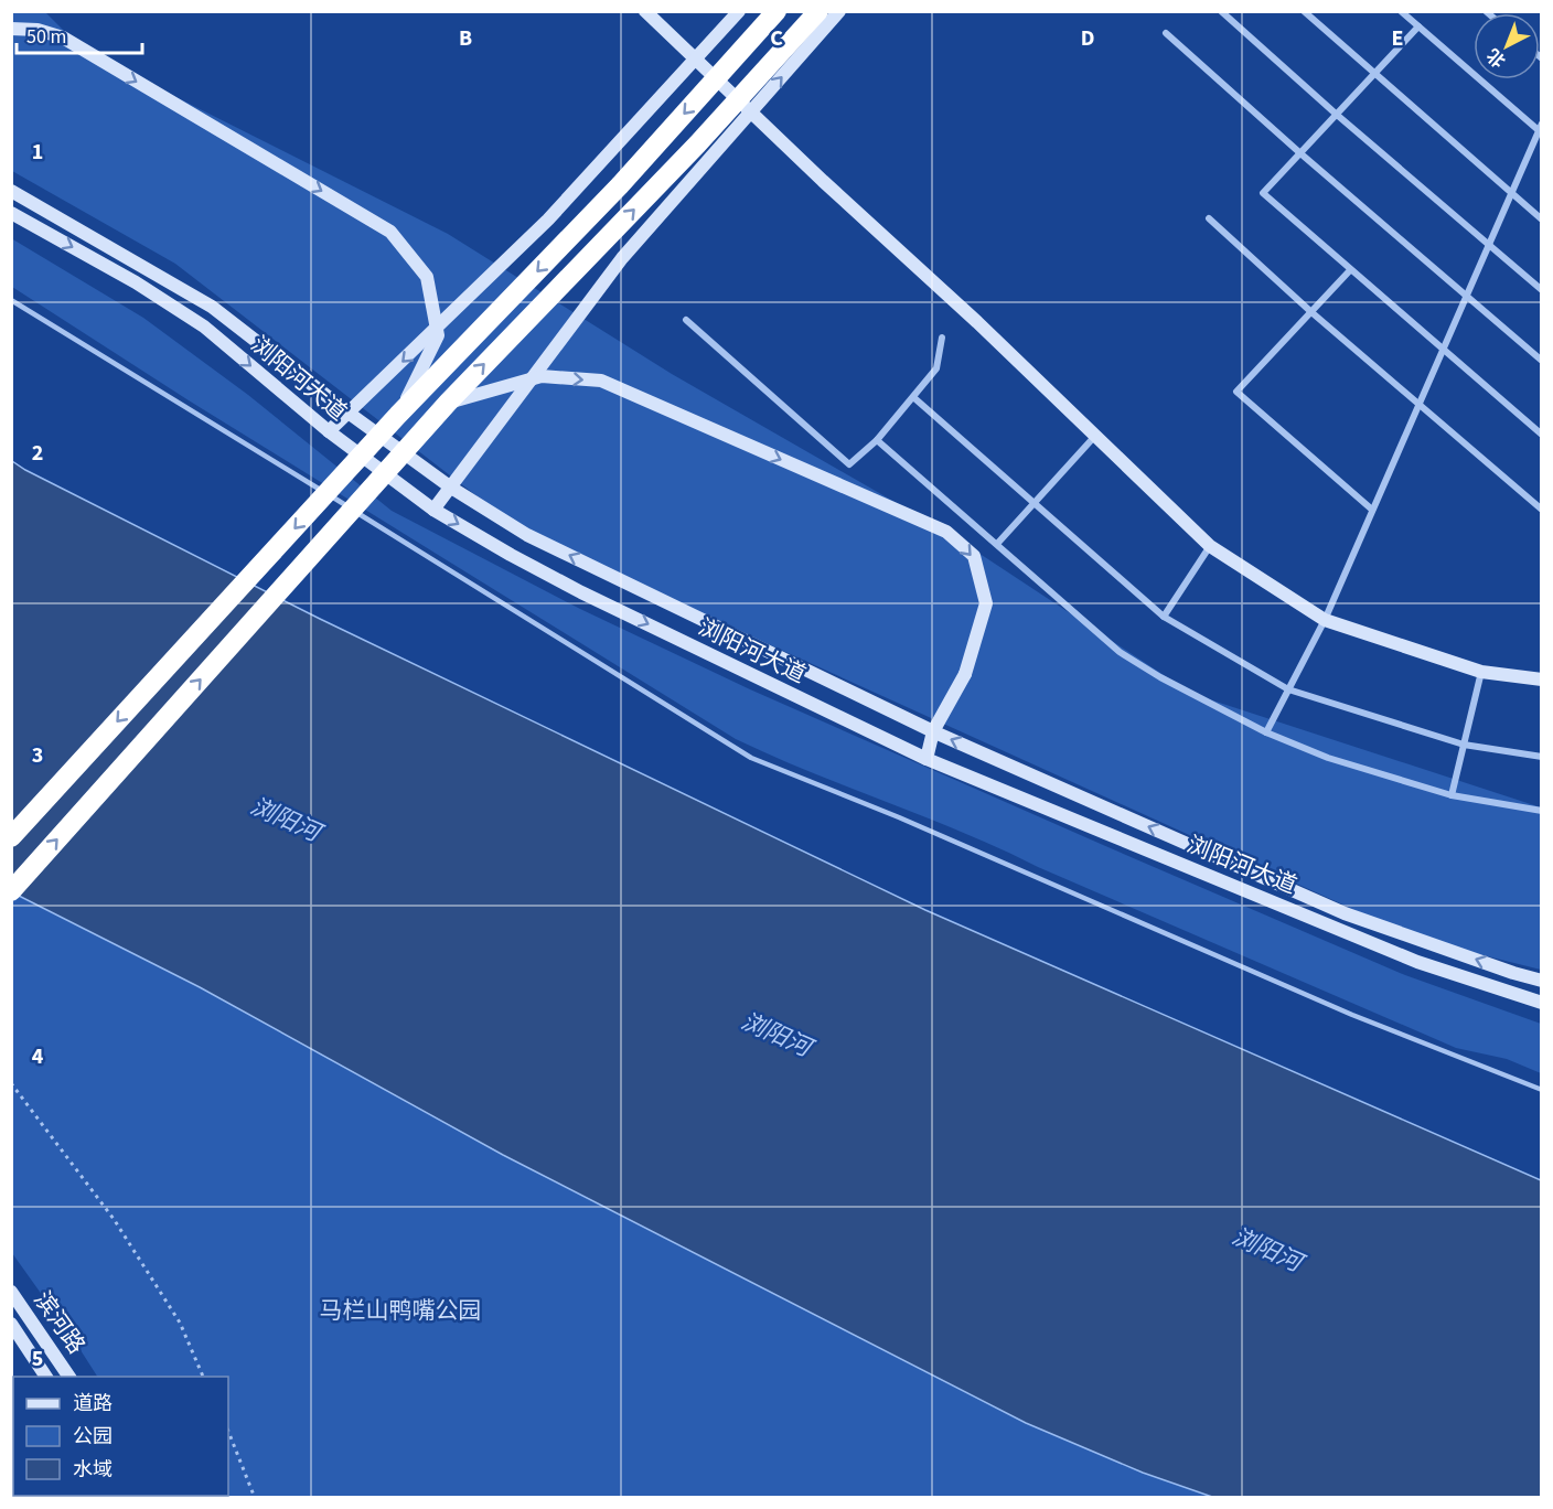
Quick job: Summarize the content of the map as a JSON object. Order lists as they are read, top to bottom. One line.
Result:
{"streets":{"main road":["浏阳河大道","滨河路"]},"water":["浏阳河"],"parks":["马栏山鸭嘴公园"],"legend":["道路","公园","水域"],"scale_bar":"50 m","north":"bottom left","grid":{"columns":["B","C","D","E"],"rows":["1","2","3","4","5"]}}
